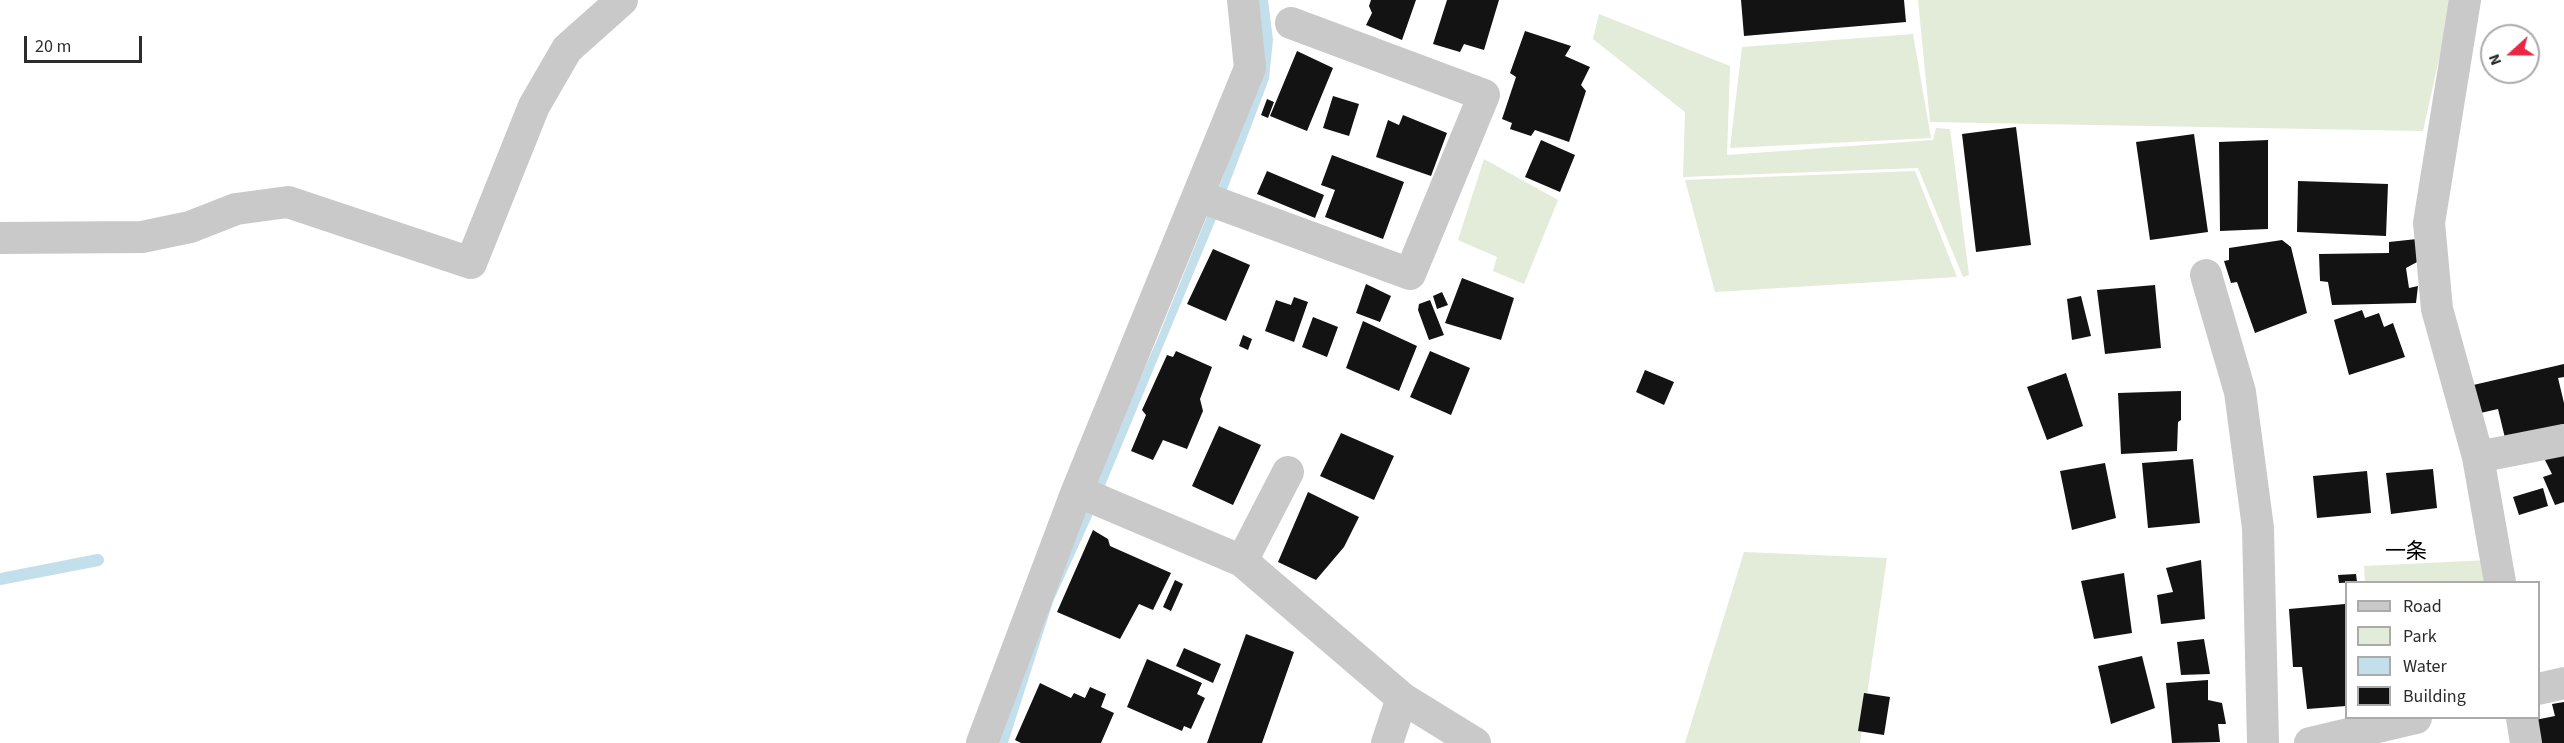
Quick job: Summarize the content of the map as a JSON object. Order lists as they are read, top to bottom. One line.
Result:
{"districts":["一条"],"legend":["Road","Park","Water","Building"],"scale_bar":"20 m","north":"left"}
